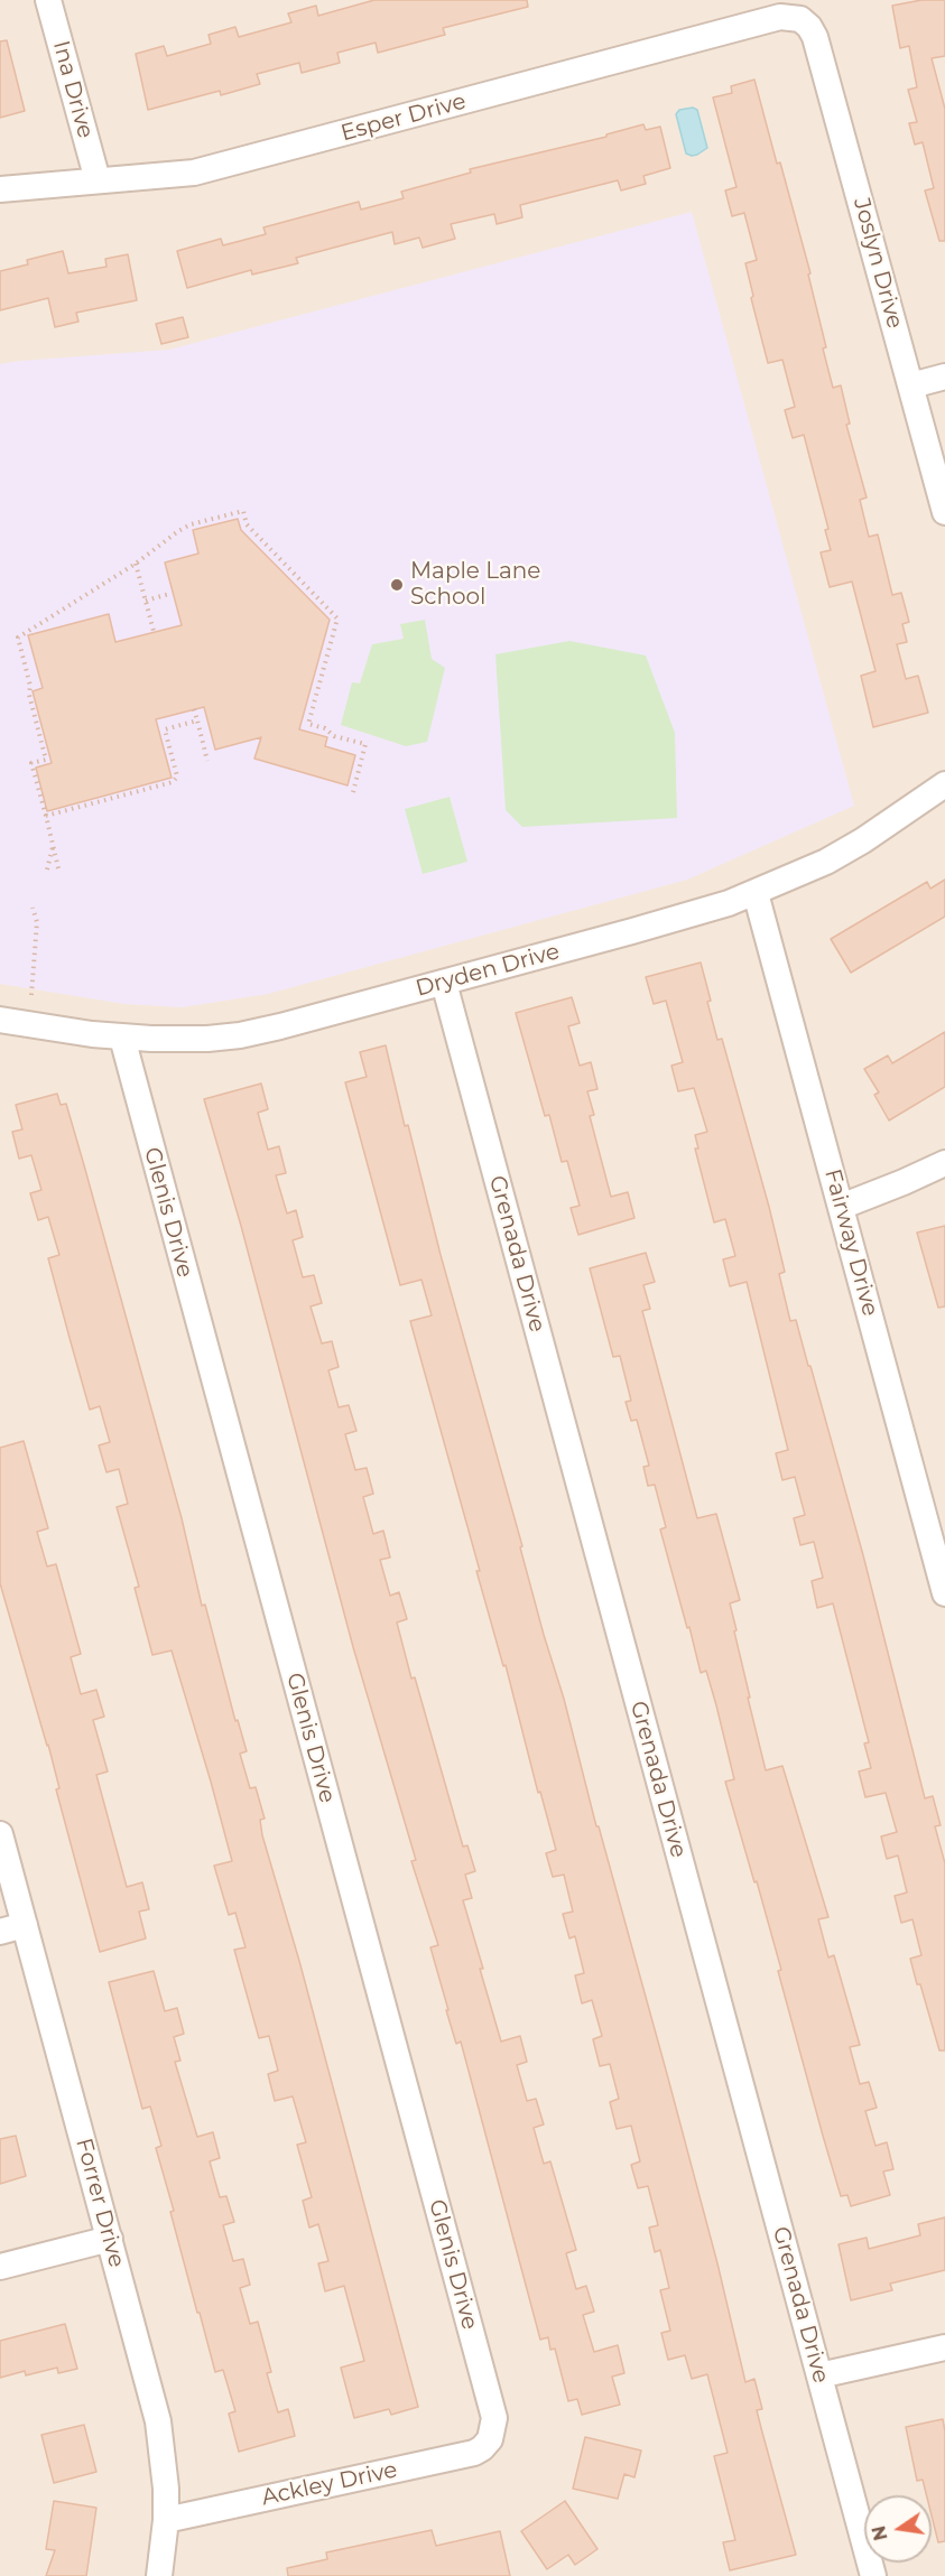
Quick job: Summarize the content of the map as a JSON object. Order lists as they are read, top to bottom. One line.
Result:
{"streets":{"street":["Ina Drive","Esper Drive","Joslyn Drive","Dryden Drive","Glenis Drive","Fairway Drive","Grenada Drive","Forrer Drive","Ackley Drive"]},"crossings":[["Ina Drive","Esper Drive"],["Esper Drive","Joslyn Drive"],["Dryden Drive","Glenis Drive"],["Dryden Drive","Fairway Drive"],["Dryden Drive","Grenada Drive"],["Glenis Drive","Ackley Drive"],["Forrer Drive","Ackley Drive"]],"places":["Maple Lane School"],"north":"left"}
